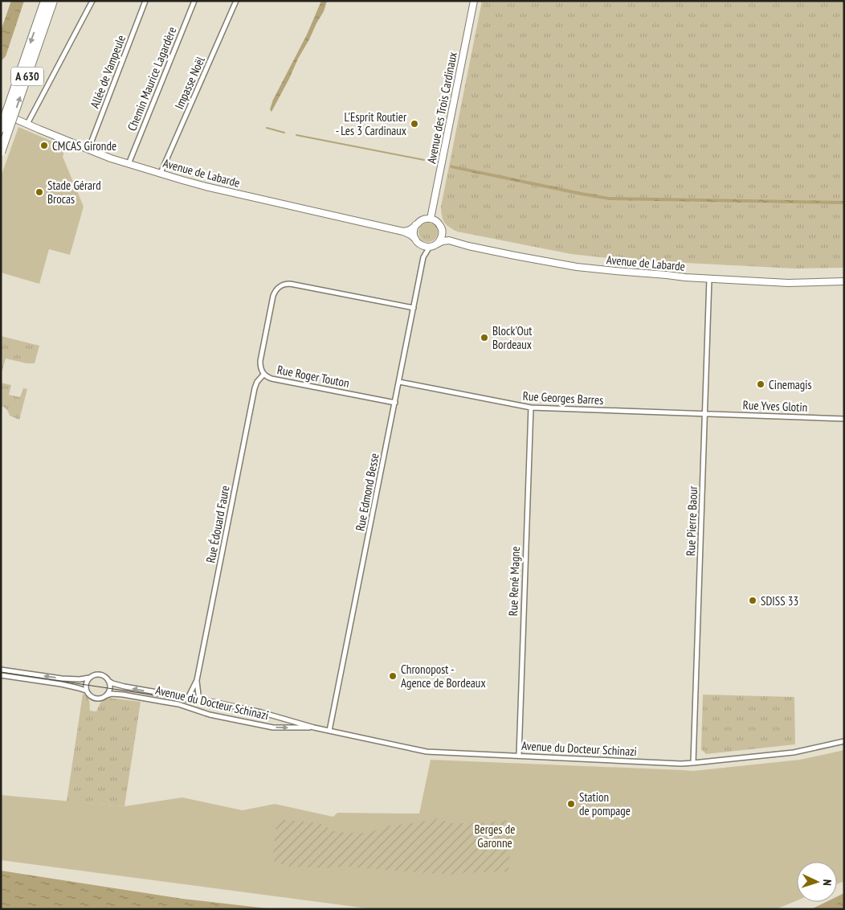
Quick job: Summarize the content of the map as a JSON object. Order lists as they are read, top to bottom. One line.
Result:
{"streets":{"highway":["A 630"],"main road":["Avenue des Trois Cardinaux","Avenue de Labarde"],"street":["Allée de Vampeule","Chemin Maurice Lagardère","Impasse Noël","Rue Roger Touton","Rue Georges Barres","Rue Yves Glotin","Rue Edmond Besse","Rue Pierre Baour","Rue Édouard Faure","Rue René Magne","Avenue du Docteur Schinazi"]},"crossings":[["Allée de Vampeule","Avenue de Labarde"],["Chemin Maurice Lagardère","Avenue de Labarde"],["Impasse Noël","Avenue de Labarde"],["Avenue des Trois Cardinaux","Avenue de Labarde"],["Avenue des Trois Cardinaux","Rue Edmond Besse"],["Avenue de Labarde","Rue Edmond Besse"],["Avenue de Labarde","Rue Pierre Baour"],["Rue Roger Touton","Rue Edmond Besse"],["Rue Roger Touton","Rue Édouard Faure"],["Rue Georges Barres","Rue Yves Glotin"],["Rue Georges Barres","Rue Edmond Besse"],["Rue Georges Barres","Rue Pierre Baour"],["Rue Georges Barres","Rue René Magne"],["Rue Yves Glotin","Rue Pierre Baour"],["Rue Edmond Besse","Avenue du Docteur Schinazi"],["Rue Pierre Baour","Avenue du Docteur Schinazi"],["Rue Édouard Faure","Avenue du Docteur Schinazi"],["Rue René Magne","Avenue du Docteur Schinazi"]],"parks":["Berges de Garonne"],"places":["L'Esprit Routier - Les 3 Cardinaux","CMCAS Gironde","Stade Gérard Brocas","Block'Out Bordeaux","Cinemagis","SDISS 33","Chronopost - Agence de Bordeaux","Station de pompage"],"north":"right"}
